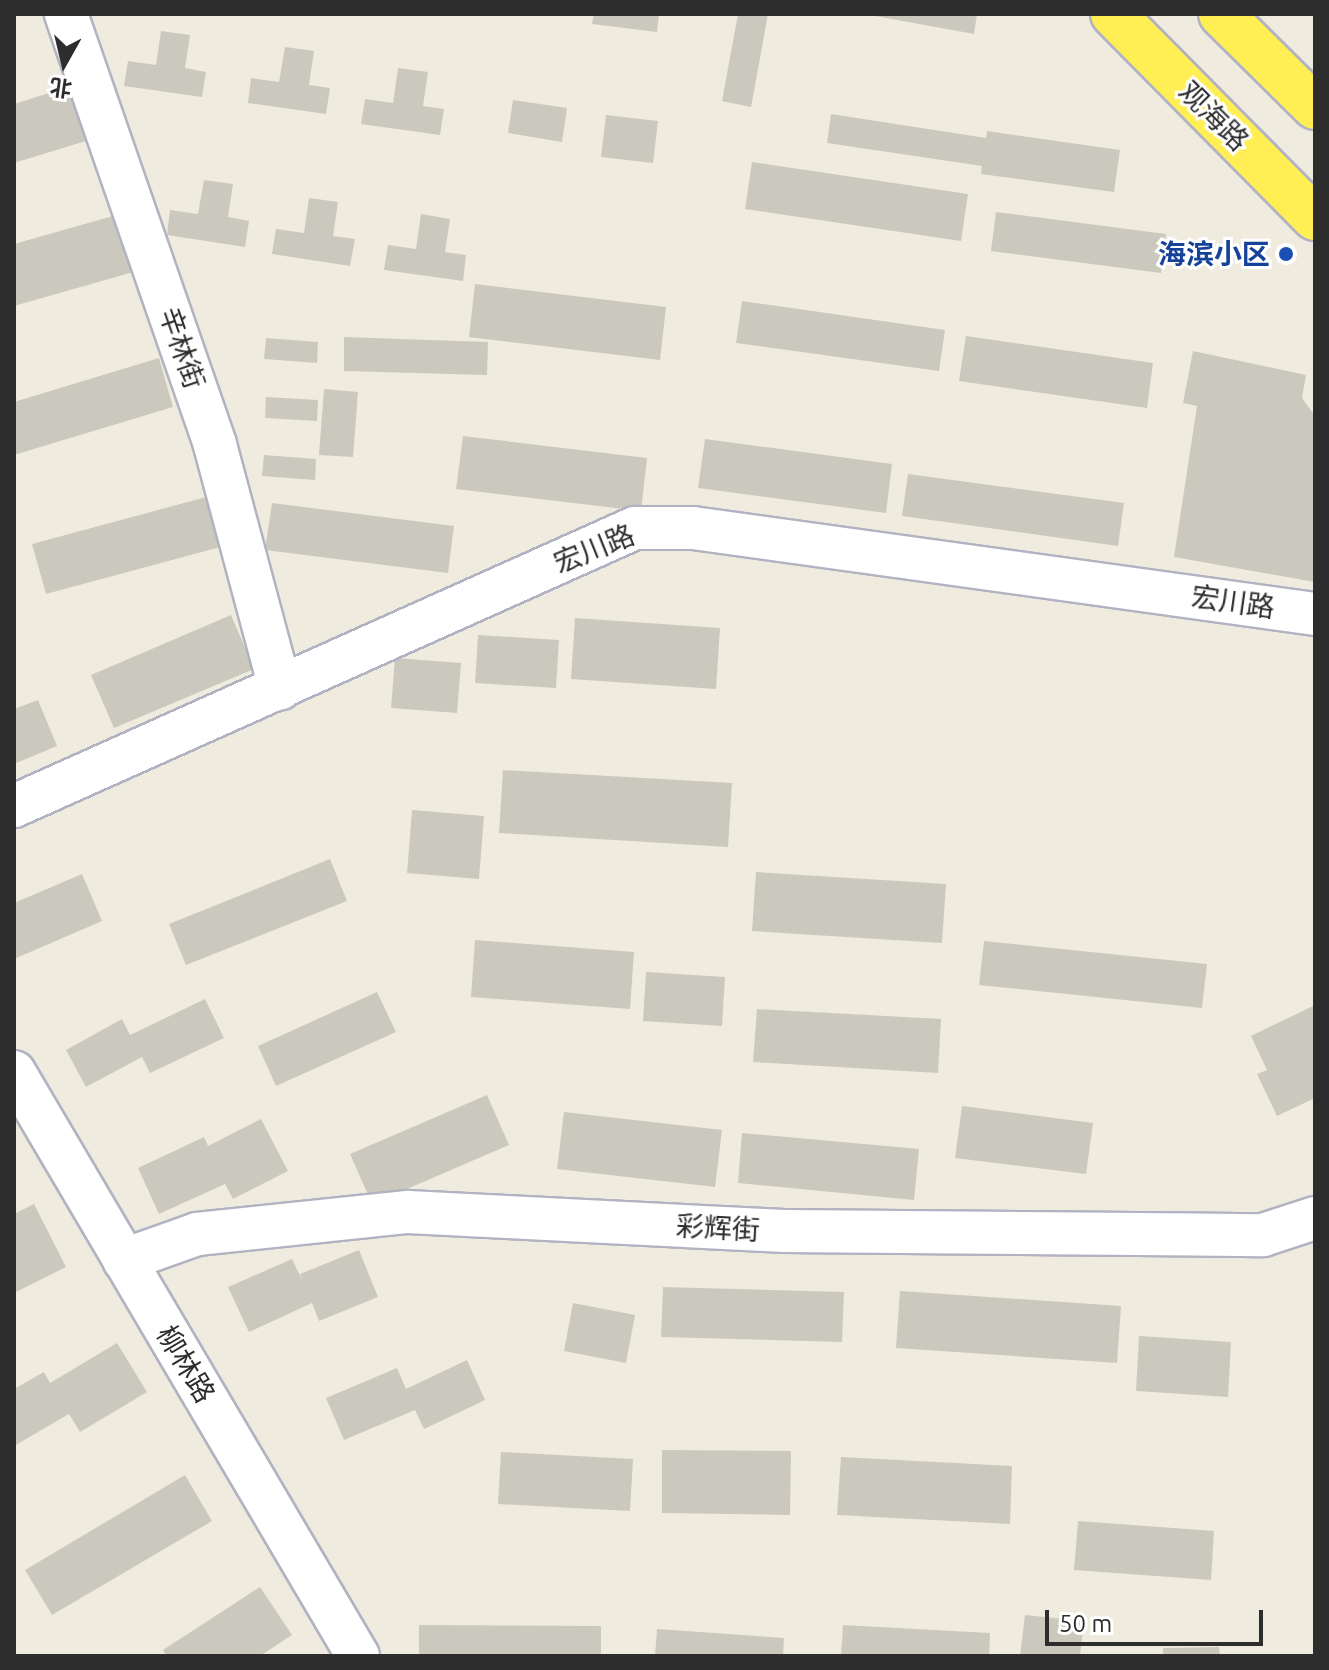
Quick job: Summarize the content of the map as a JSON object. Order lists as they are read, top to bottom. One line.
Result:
{"streets":{"main road":["观海路"],"street":["辛林街","宏川路","彩辉街","柳林路"]},"crossings":[["辛林街","宏川路"],["彩辉街","柳林路"]],"places":["海滨小区"],"scale_bar":"50 m","north":"bottom"}
